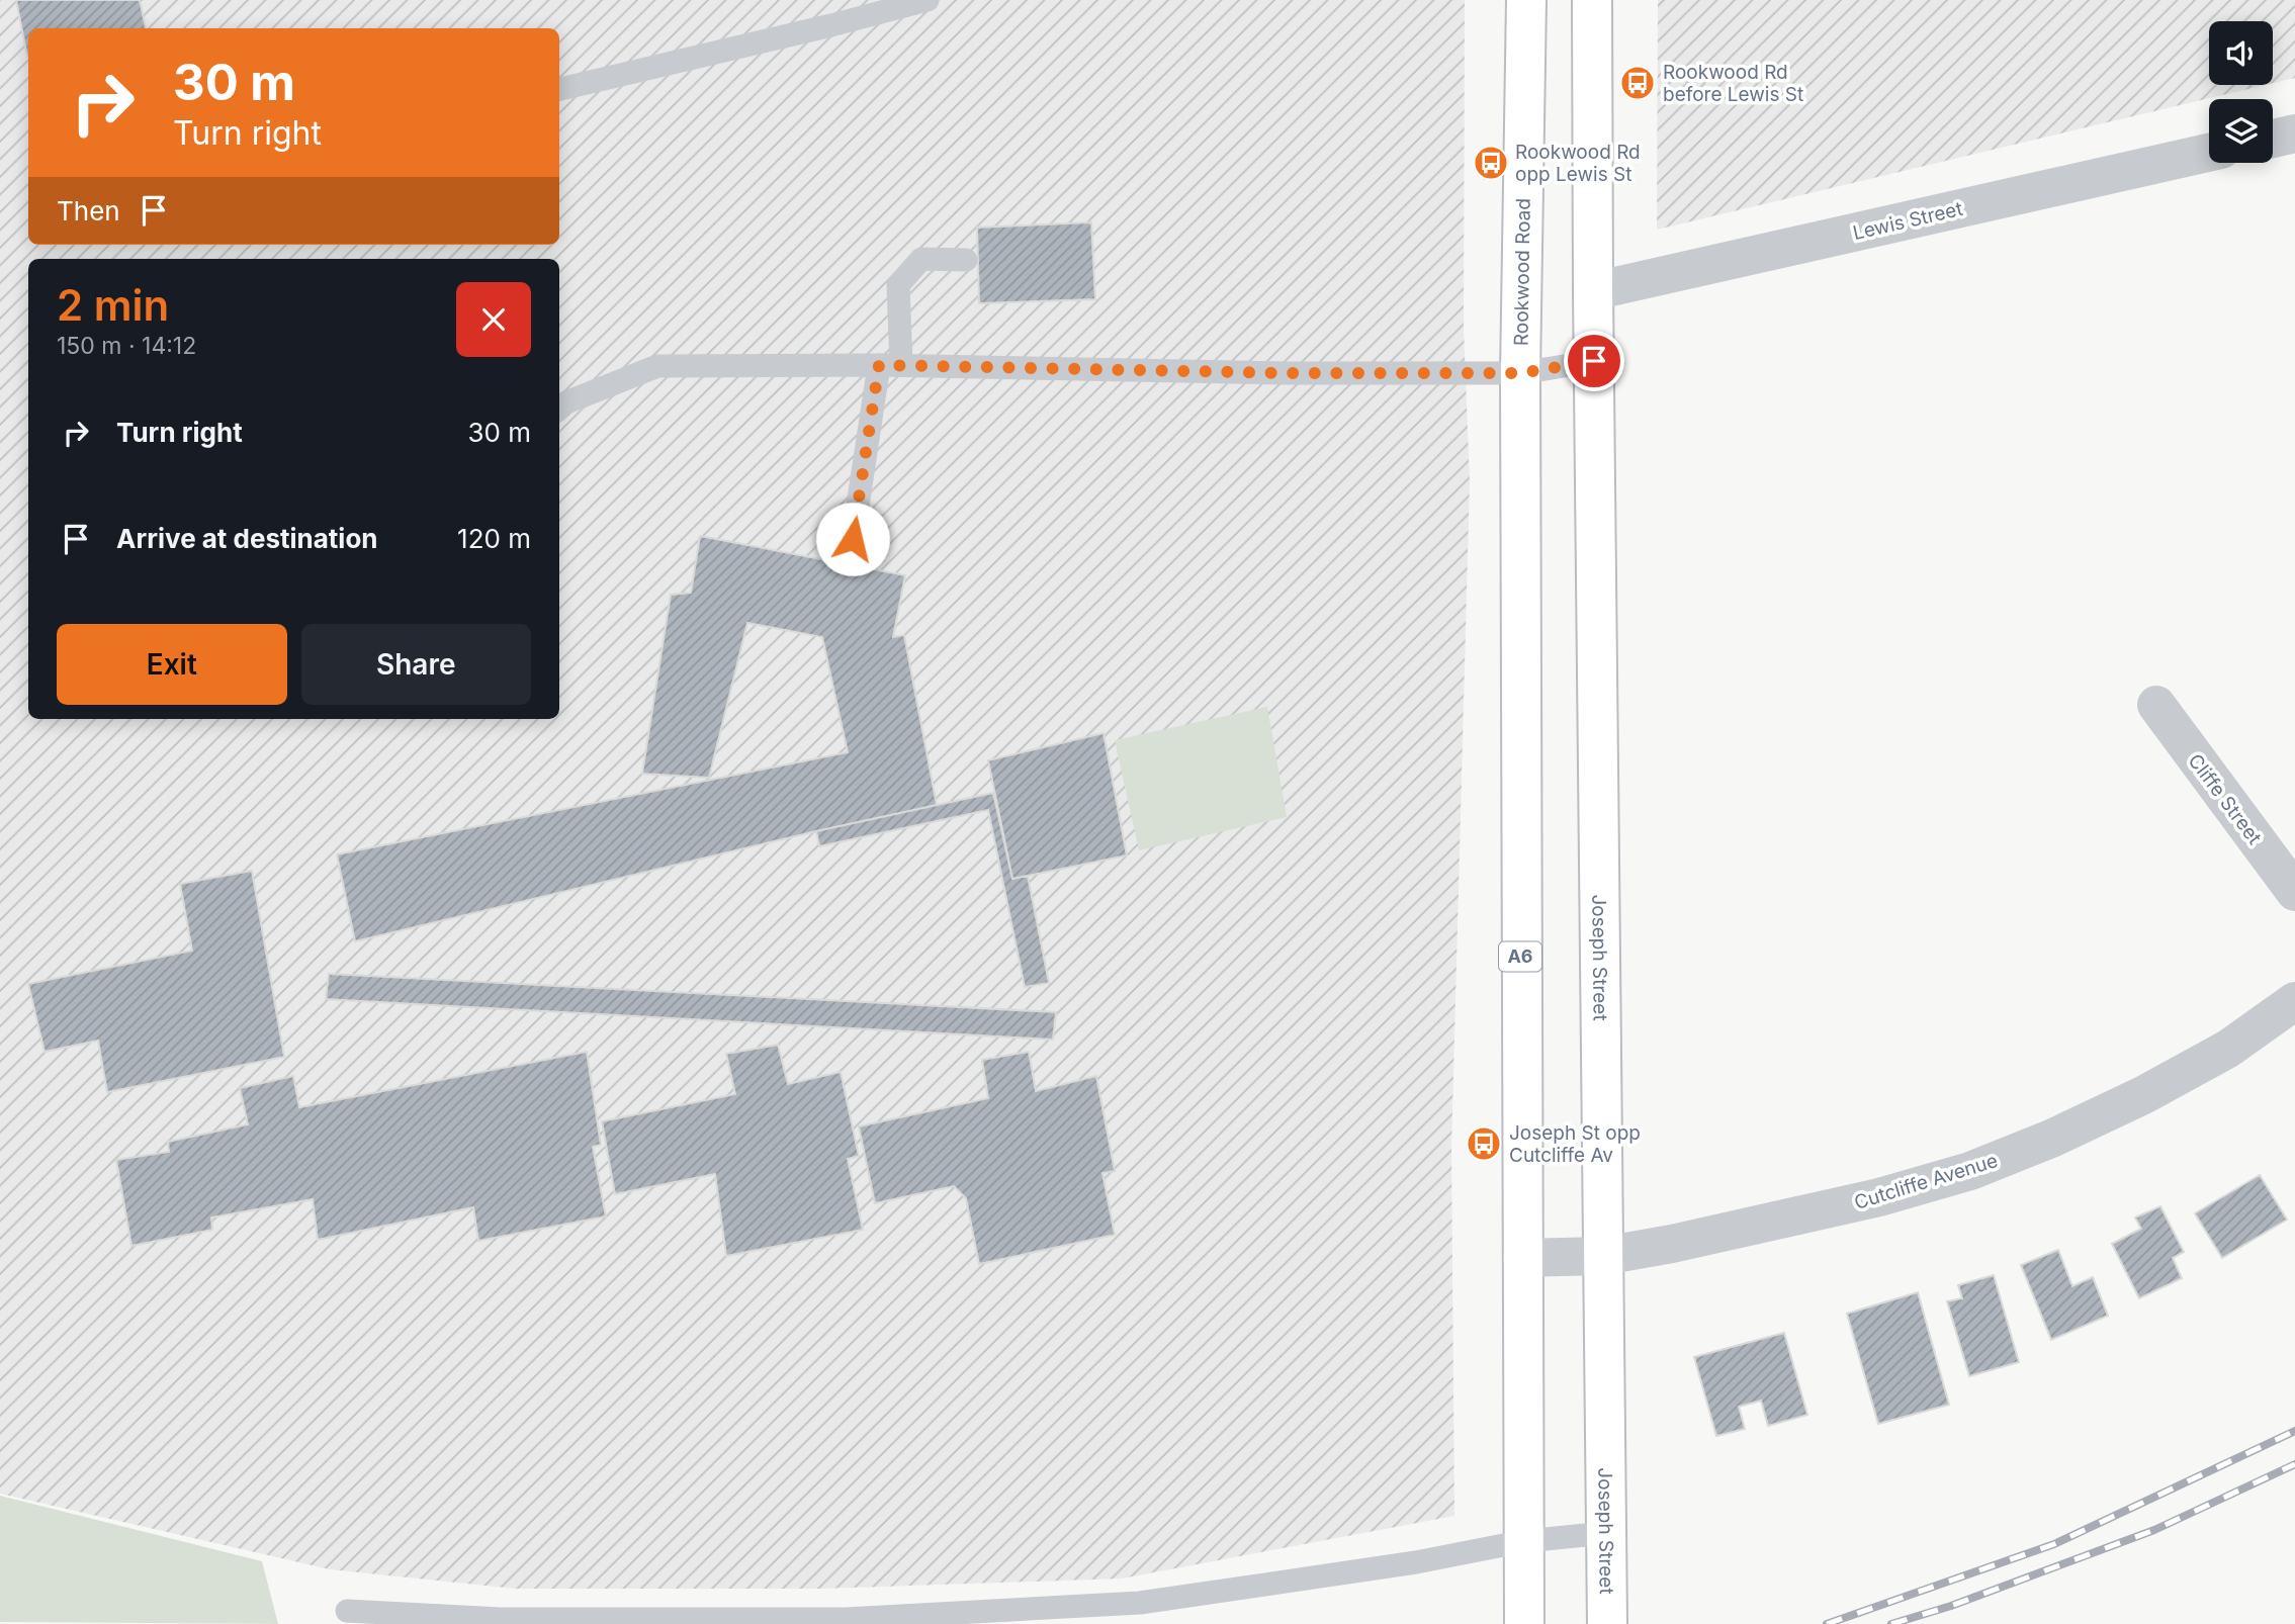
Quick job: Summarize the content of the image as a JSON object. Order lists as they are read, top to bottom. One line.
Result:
{"streets":{"highway":["Rookwood Road","A6","Joseph Street"],"street":["Lewis Street","Cliffe Street","Cutcliffe Avenue"]},"crossings":[["Lewis Street","Joseph Street"],["Rookwood Road","A6"],["A6","Cutcliffe Avenue"],["Joseph Street","Cutcliffe Avenue"]],"places":{"bus stop":["Rookwood Rd before Lewis St","Rookwood Rd opp Lewis St","Joseph St opp Cutcliffe Av"]},"page":{"turn":["30 m","Turn right"],"then":"Then","heading":["2 min","150 m · 14:12"],"list":[{"name":"Turn right","value":"30 m"},{"name":"Arrive at destination","value":"120 m"}],"buttons":["Exit","Share"]}}
